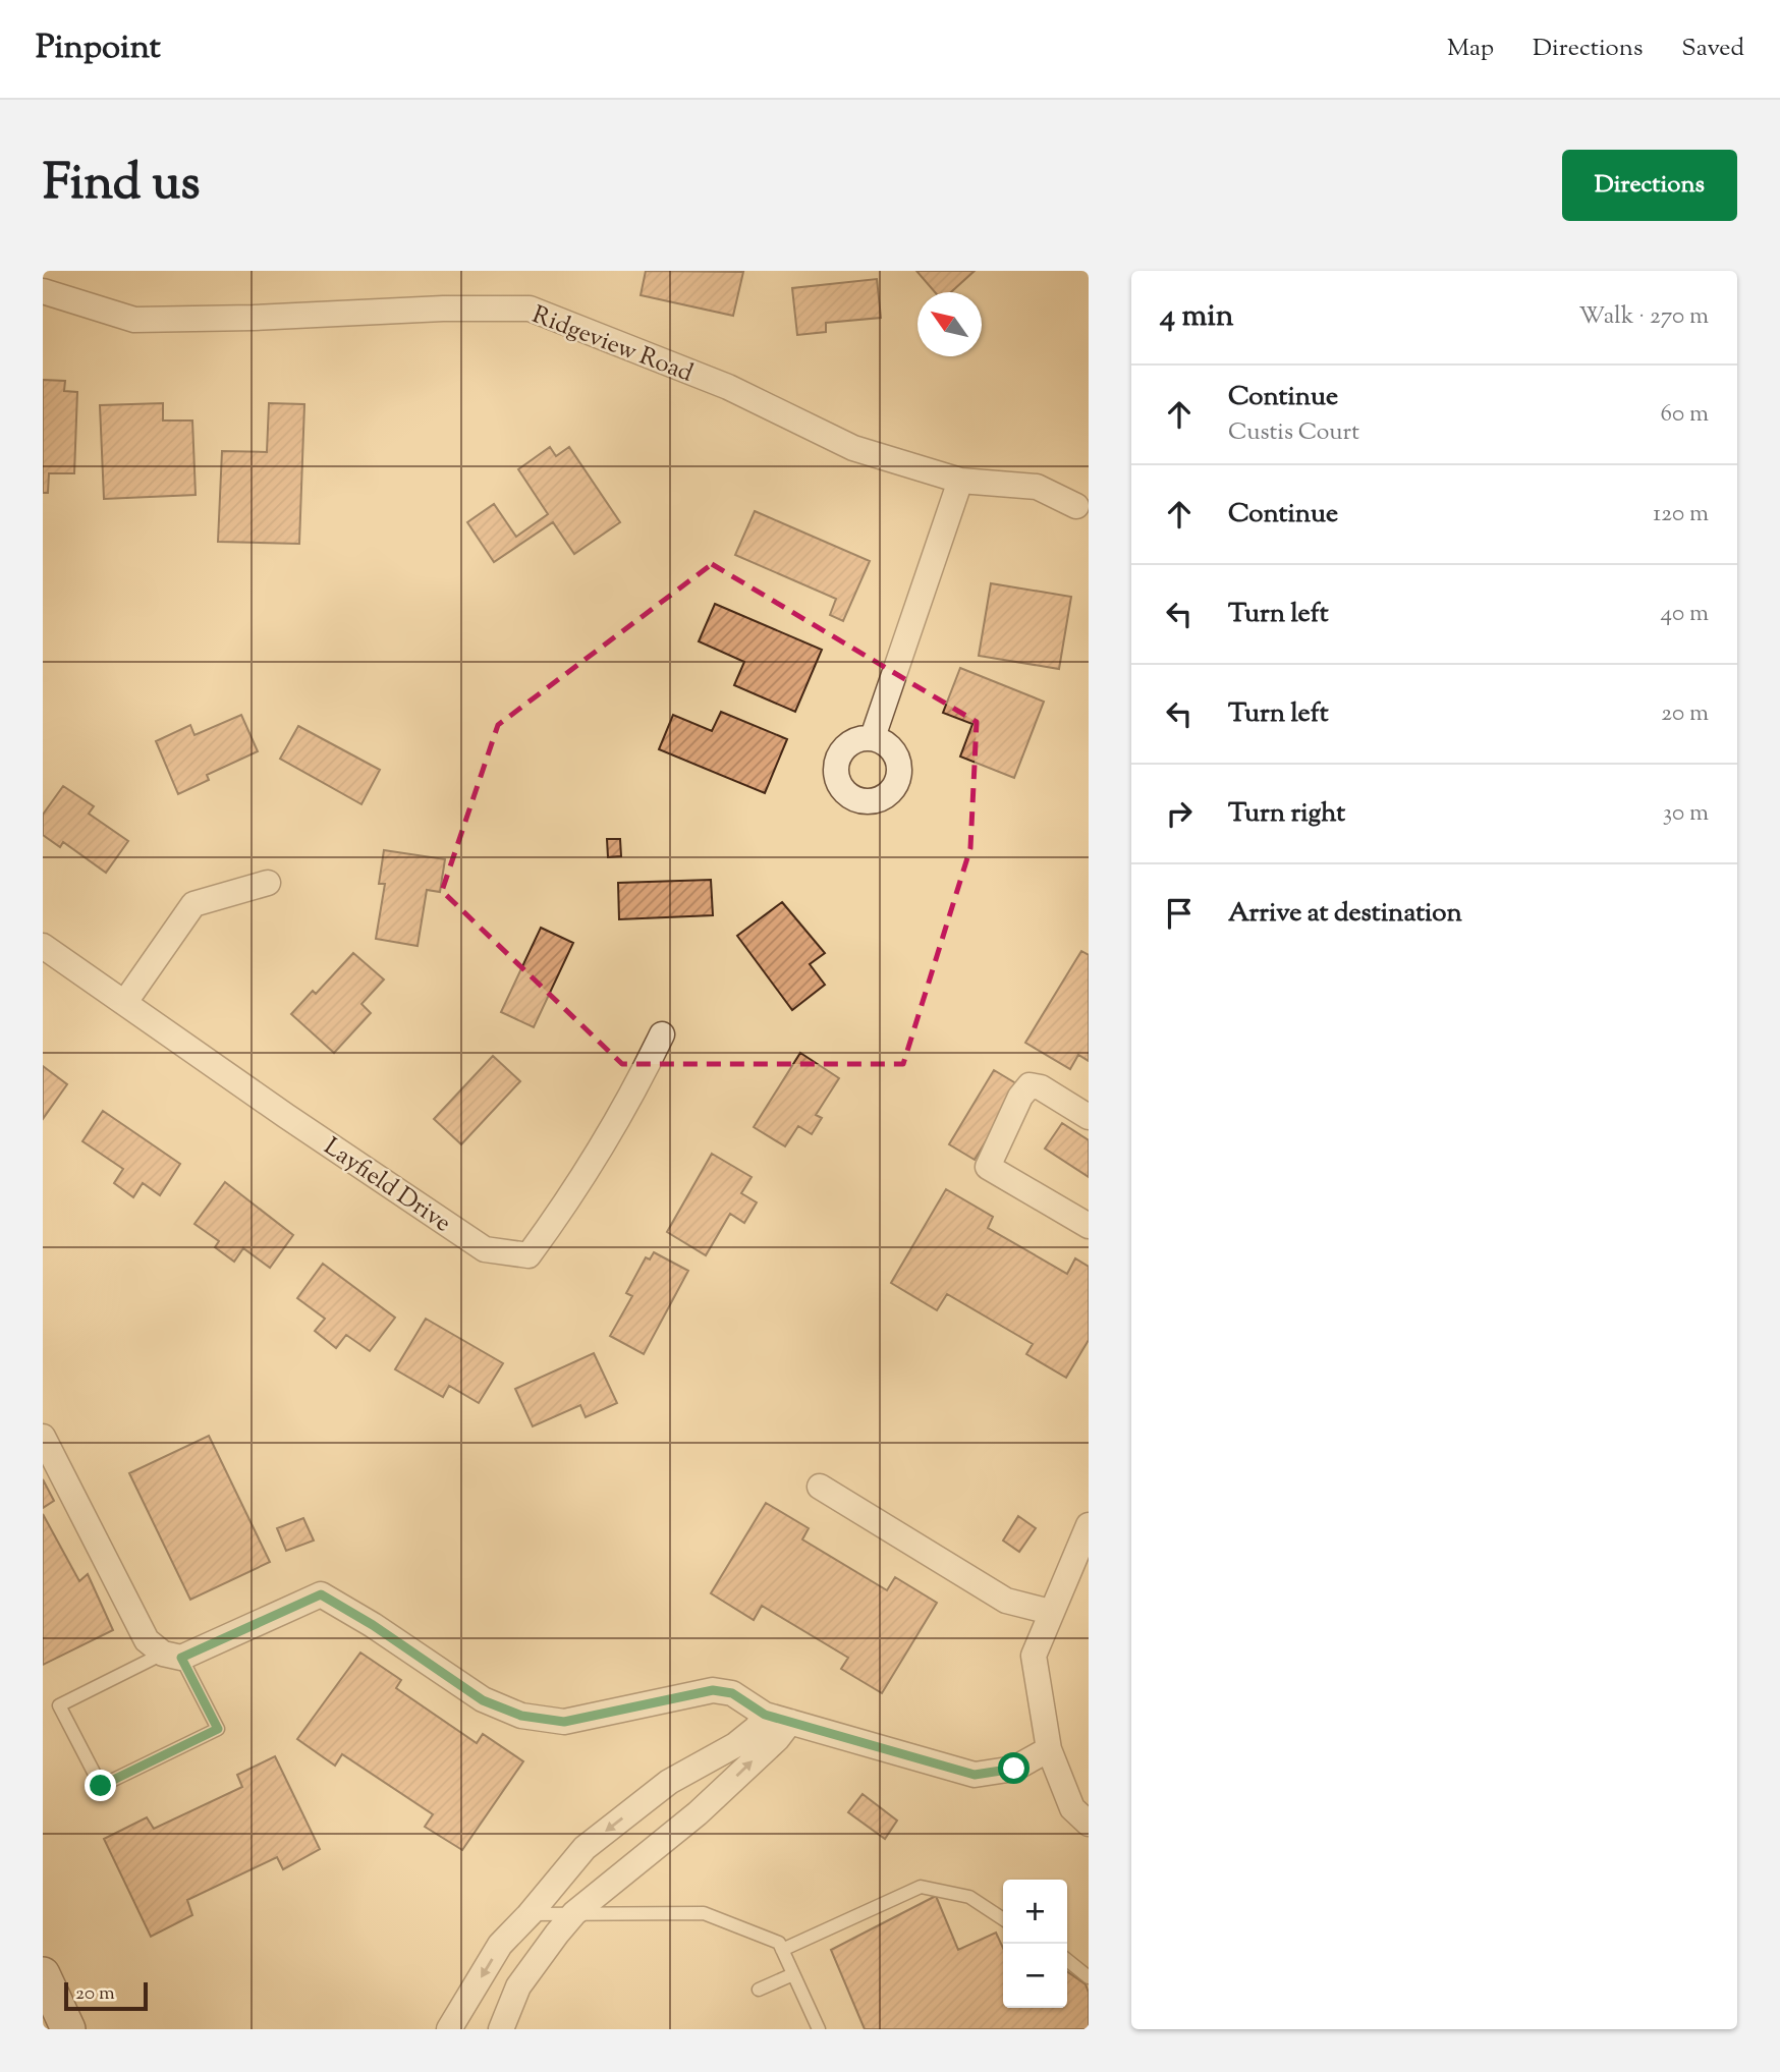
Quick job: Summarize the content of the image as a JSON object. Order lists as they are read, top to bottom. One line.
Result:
{"streets":{"street":["Ridgeview Road","Layfield Drive"]},"scale_bar":"20 m","north":"top left","page":{"header":"Pinpoint","nav":["Map","Directions","Saved"],"title":"Find us","buttons":"Directions","heading":["4 min","Walk · 270 m"],"list":[["Continue","Custis Court","60 m"],["Continue","120 m"],["Turn left","40 m"],["Turn left","20 m"],["Turn right","30 m"],"Arrive at destination"],"map_buttons":["+","−"],"scale":"20 m"}}
